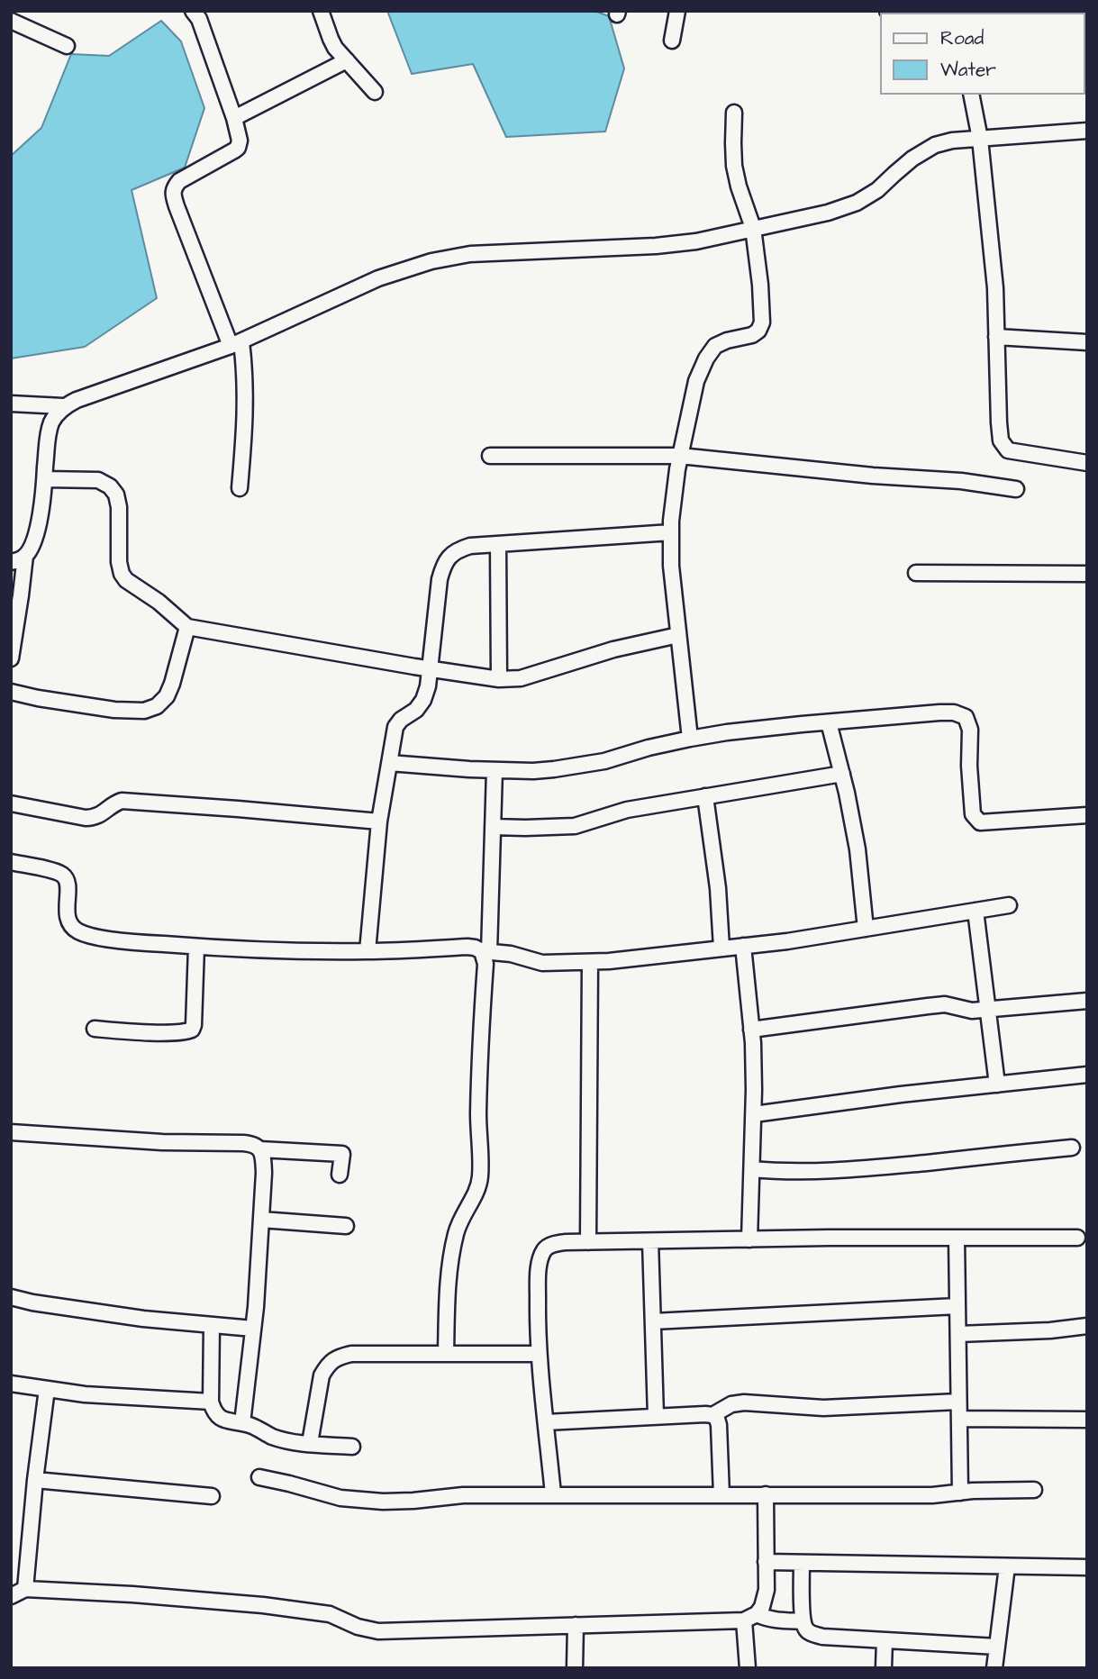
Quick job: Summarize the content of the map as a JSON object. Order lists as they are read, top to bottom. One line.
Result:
{"legend":["Road","Water"]}
